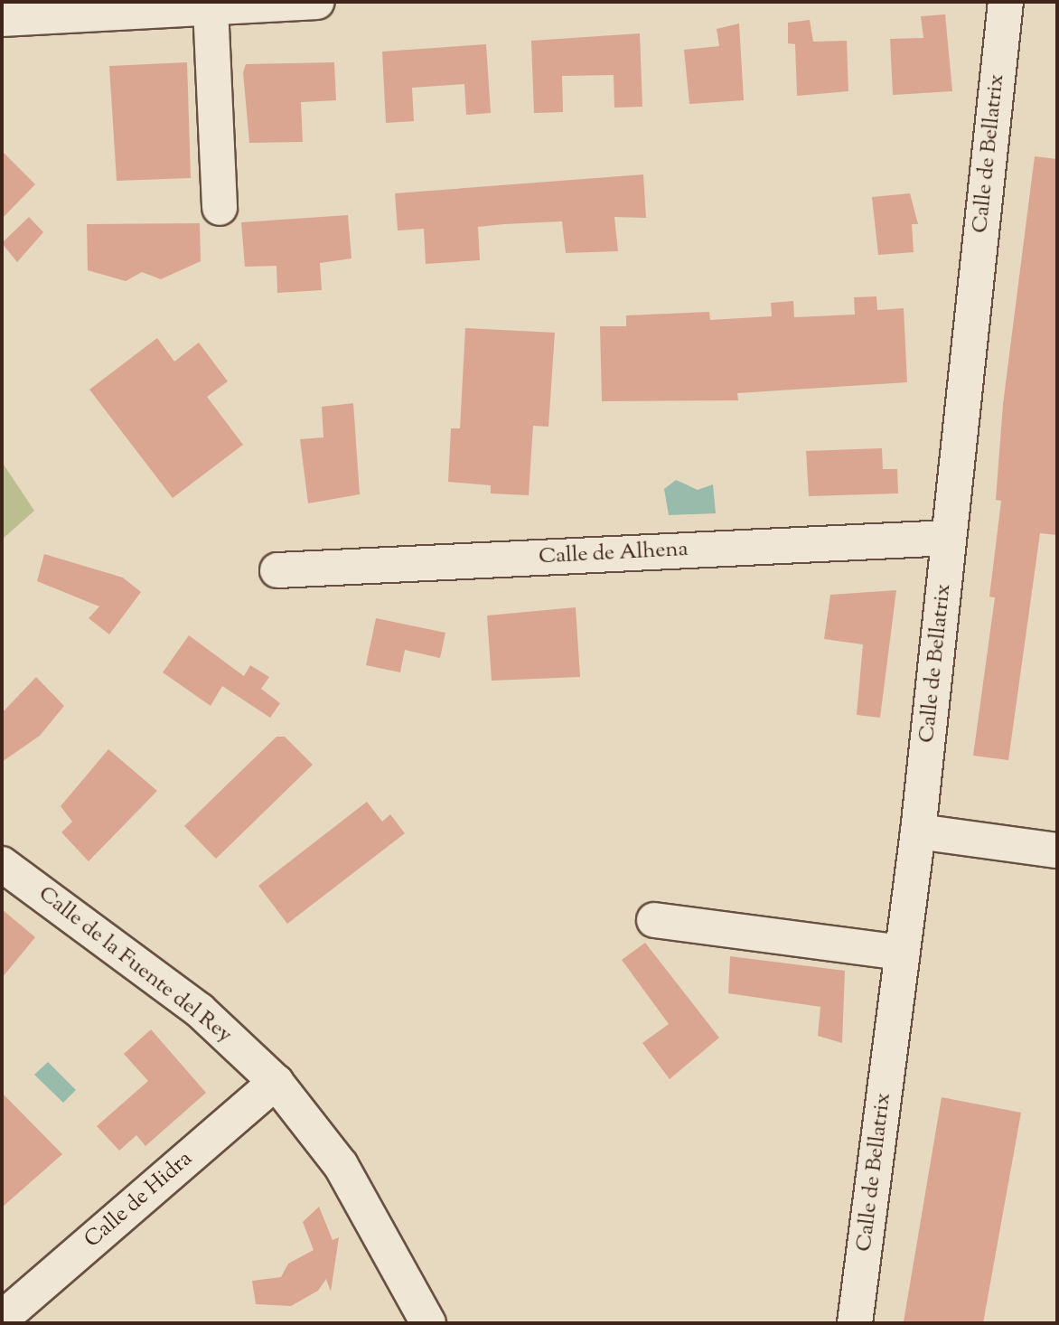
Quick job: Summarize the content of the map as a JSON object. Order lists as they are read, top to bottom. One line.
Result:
{"streets":{"street":["Calle de Bellatrix","Calle de Alhena","Calle de la Fuente del Rey","Calle de Hidra"]},"crossings":[["Calle de Bellatrix","Calle de Alhena"],["Calle de la Fuente del Rey","Calle de Hidra"]]}
